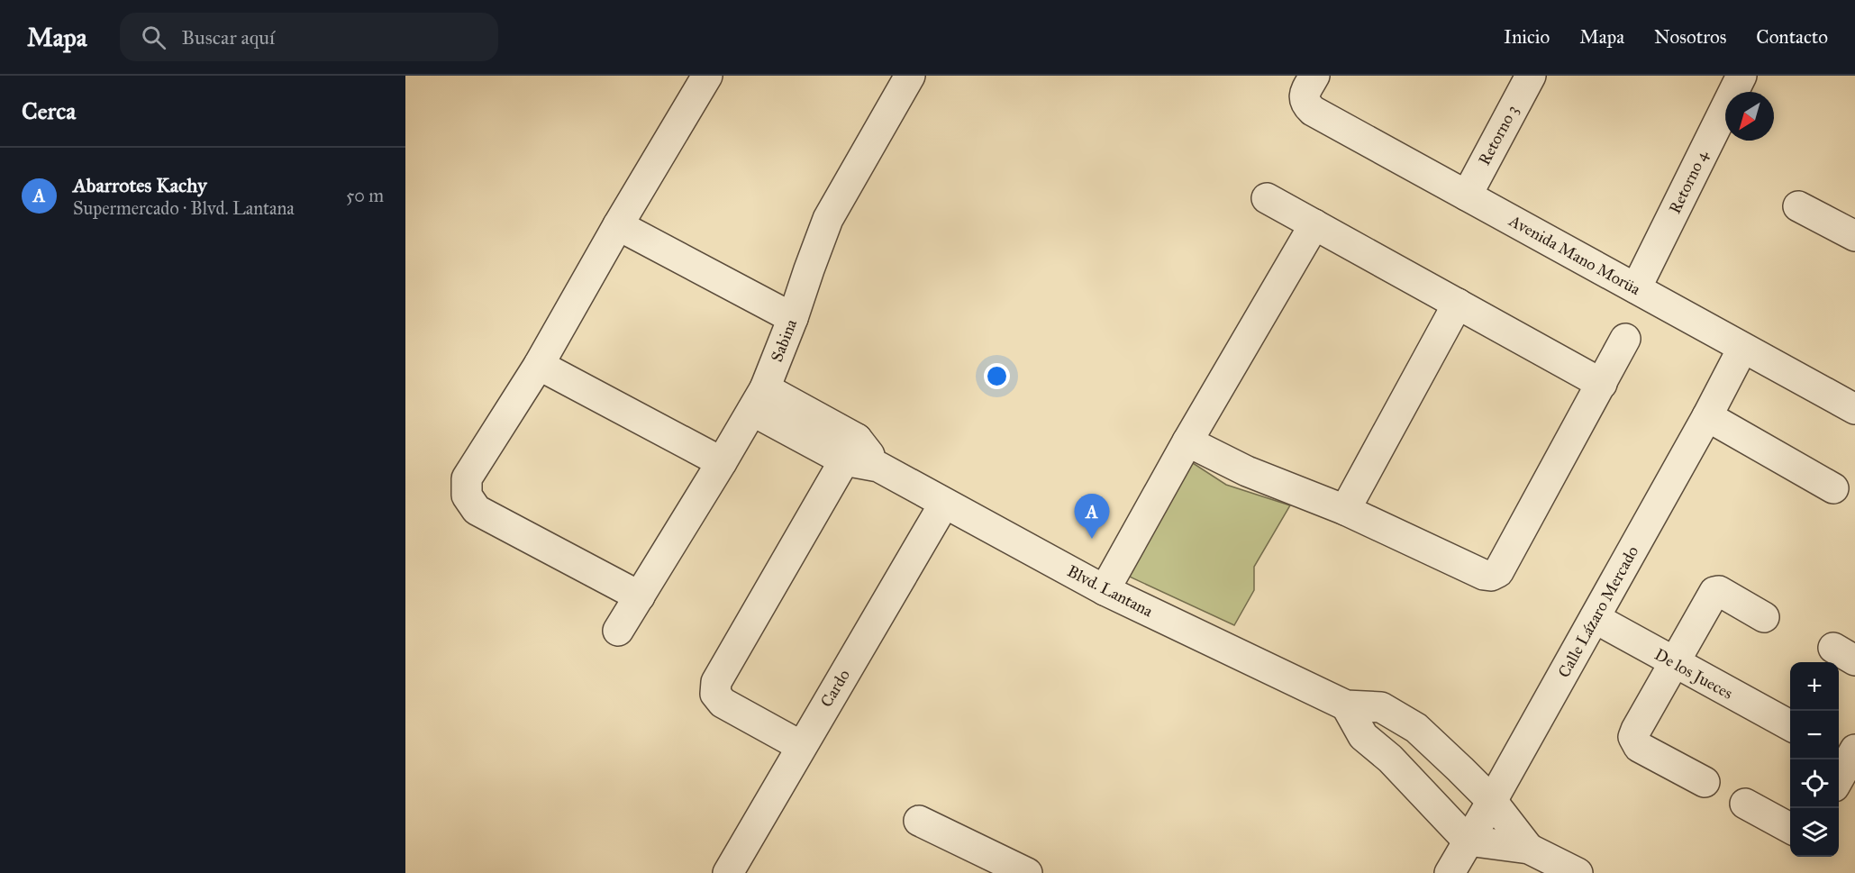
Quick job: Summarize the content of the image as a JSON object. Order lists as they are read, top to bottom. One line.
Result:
{"streets":{"street":["Retorno 3","Retorno 4","Avenida Mano Morüa","Sabina","Blvd. Lantana","Calle Lázaro Mercado","De los Jueces","Cardo"]},"crossings":[["Retorno 3","Avenida Mano Morüa"],["Retorno 4","Avenida Mano Morüa"],["Avenida Mano Morüa","Calle Lázaro Mercado"],["Sabina","Blvd. Lantana"],["Blvd. Lantana","Cardo"],["Calle Lázaro Mercado","De los Jueces"]],"north":"bottom left","page":{"header":"Mapa","search":"Buscar aquí","nav":["Inicio","Mapa","Nosotros","Contacto"],"heading":"Cerca","list":[{"mark":"A","name":"Abarrotes Kachy","note":"Supermercado · Blvd. Lantana","value":"50 m"}],"pins":"A","map_buttons":["+","−"]}}
